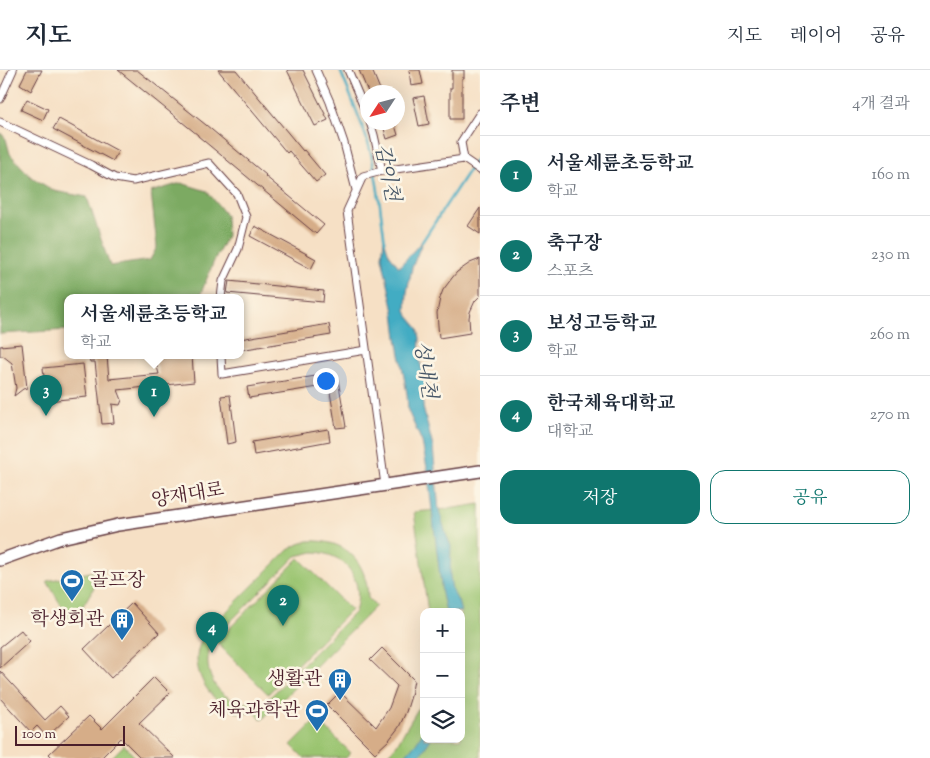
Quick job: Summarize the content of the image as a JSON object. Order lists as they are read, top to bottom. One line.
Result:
{"streets":{"main road":["양재대로"]},"water":["감이천","성내천"],"places":{"sports":["골프장","체육과학관"],"building":["학생회관","생활관"]},"scale_bar":"100 m","north":"bottom left","page":{"header":"지도","nav":["지도","레이어","공유"],"heading":["주변","4개 결과"],"list":[{"mark":"1","name":"서울세륜초등학교","note":"학교","value":"160 m"},{"mark":"2","name":"축구장","note":"스포츠","value":"230 m"},{"mark":"3","name":"보성고등학교","note":"학교","value":"260 m"},{"mark":"4","name":"한국체육대학교","note":"대학교","value":"270 m"}],"popup":["서울세륜초등학교","학교"],"pins":["3","1","2","4"],"buttons":["저장","공유"],"map_buttons":["+","−"],"scale":"100 m"}}
